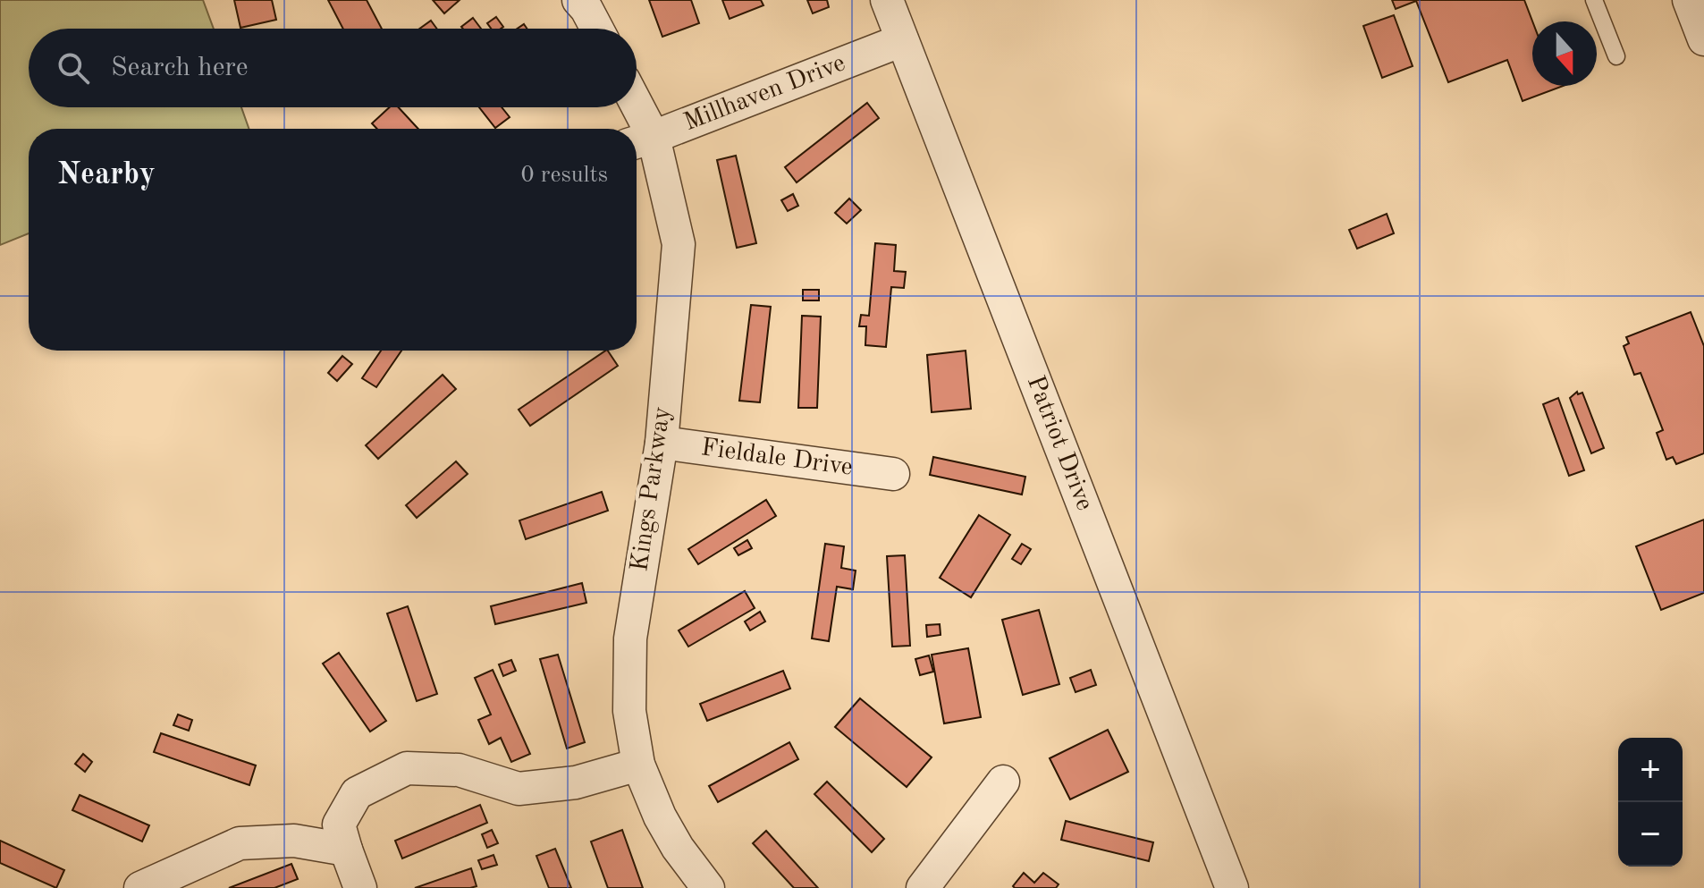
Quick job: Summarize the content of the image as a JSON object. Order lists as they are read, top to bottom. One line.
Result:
{"streets":{"street":["Millhaven Drive","Patriot Drive","Fieldale Drive","Kings Parkway"]},"crossings":[["Millhaven Drive","Patriot Drive"],["Millhaven Drive","Kings Parkway"],["Fieldale Drive","Kings Parkway"]],"north":"bottom","page":{"search":"Search here","heading":["Nearby","0 results"],"map_buttons":["+","−"]}}
